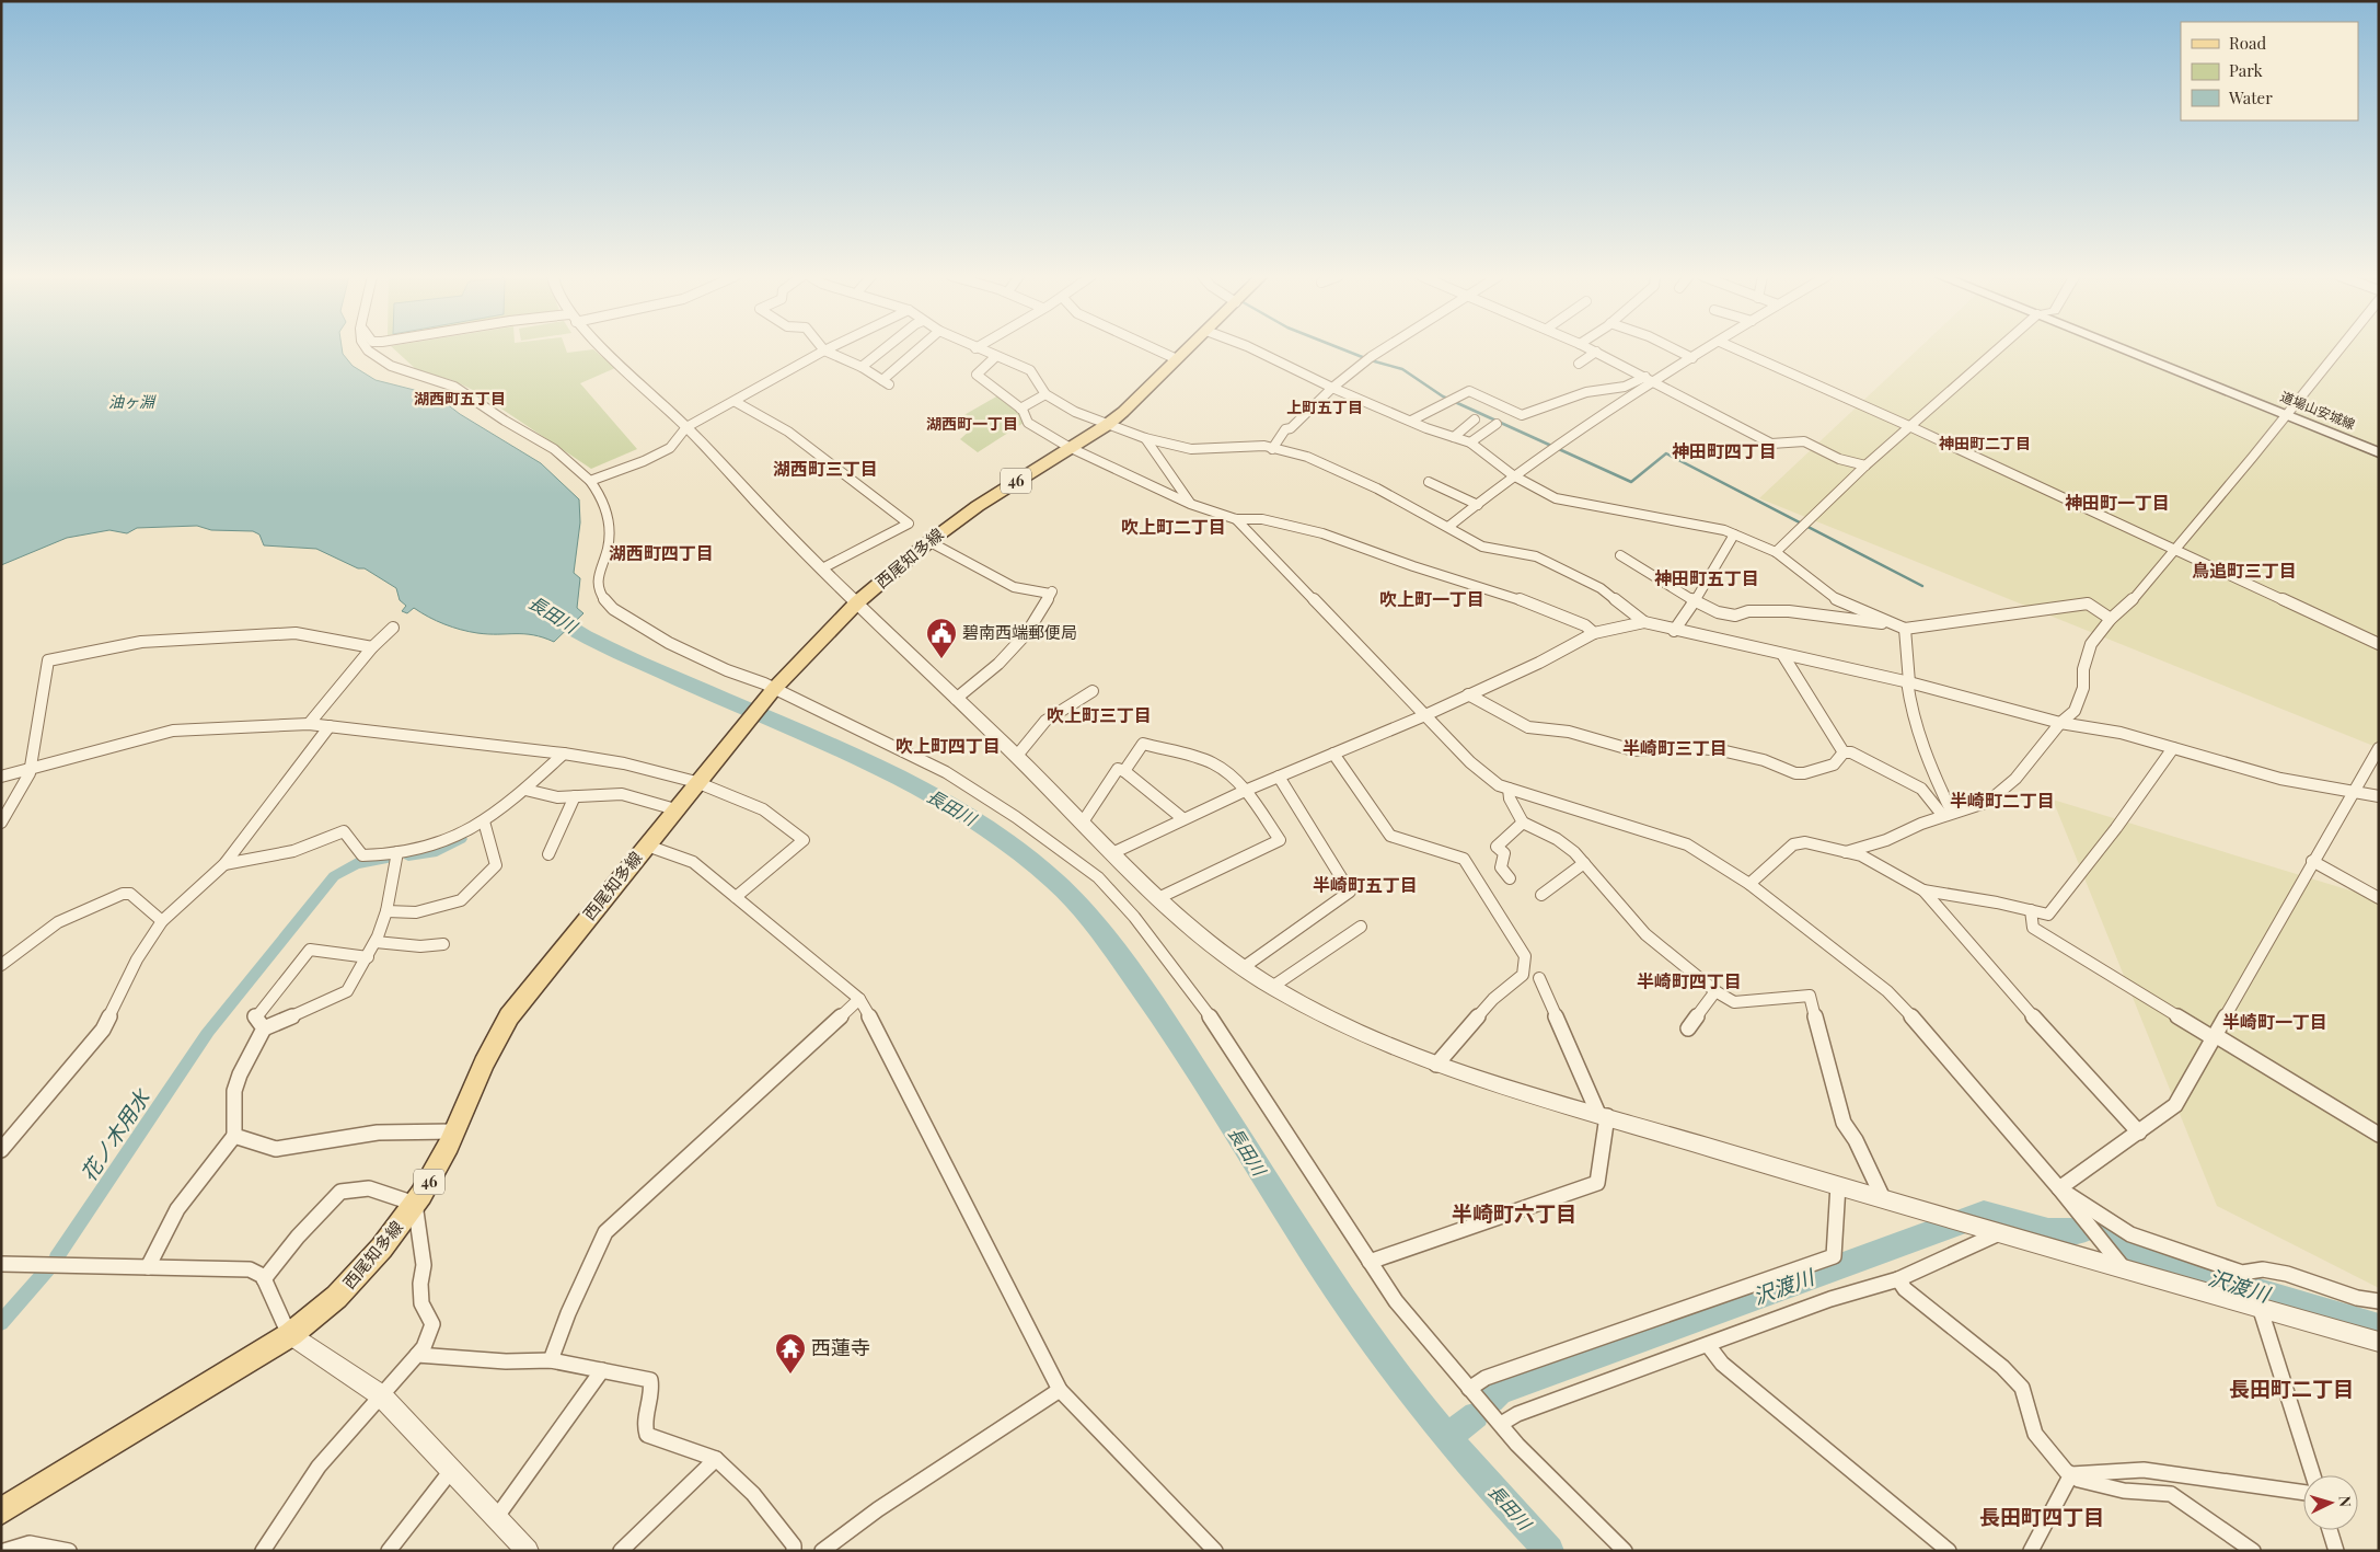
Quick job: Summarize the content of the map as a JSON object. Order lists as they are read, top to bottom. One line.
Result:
{"streets":{"main road":["道場山安城線","46","西尾知多線"]},"districts":["湖西町五丁目","上町五丁目","湖西町一丁目","神田町二丁目","神田町四丁目","湖西町三丁目","神田町一丁目","吹上町二丁目","湖西町四丁目","鳥追町三丁目","神田町五丁目","吹上町一丁目","吹上町三丁目","吹上町四丁目","半崎町三丁目","半崎町二丁目","半崎町五丁目","半崎町四丁目","半崎町一丁目","半崎町六丁目","長田町二丁目","長田町四丁目"],"water":["油ヶ淵","長田川","花ノ木用水","沢渡川"],"places":{"public building":["碧南西端郵便局"],"temple":["西蓮寺"]},"legend":["Road","Park","Water"],"north":"right"}
